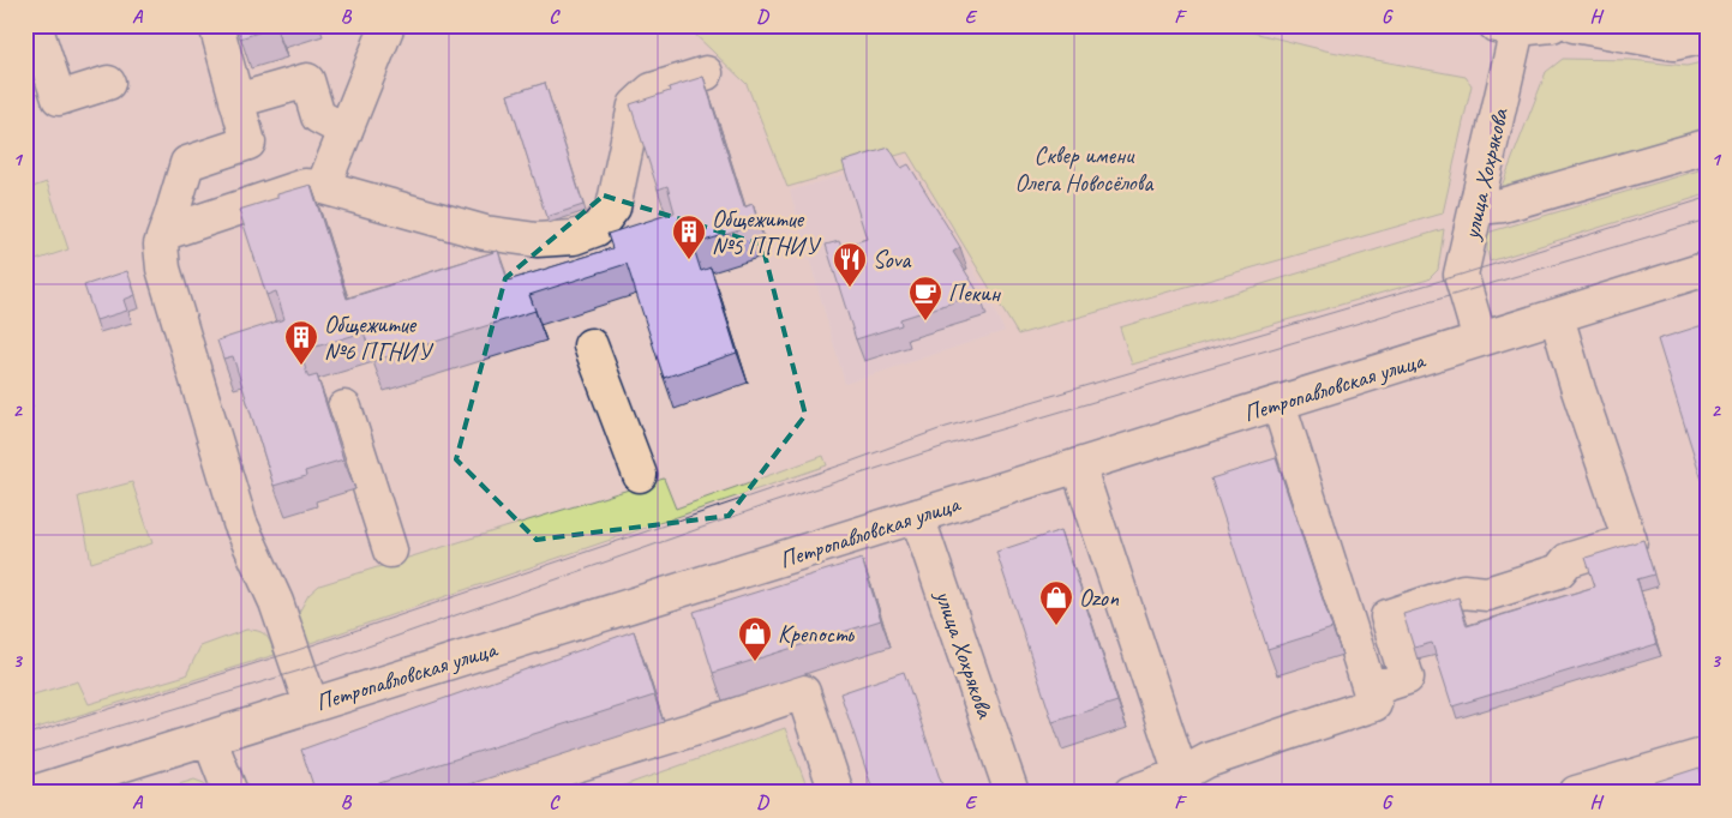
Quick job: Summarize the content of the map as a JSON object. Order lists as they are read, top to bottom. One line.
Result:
{"streets":{"street":["улица Хохрякова","Петропавловская улица"]},"crossings":[["улица Хохрякова","Петропавловская улица"]],"parks":["Сквер имени Олега Новосёлова"],"places":{"building":["Общежитие №5 ПГНИУ","Общежитие №6 ПГНИУ"],"restaurant":["Sova"],"cafe":["Пекин"],"shop":["Ozon","Крепость"]},"grid":{"columns":["A","B","C","D","E","F","G","H"],"rows":["1","2","3"]}}
